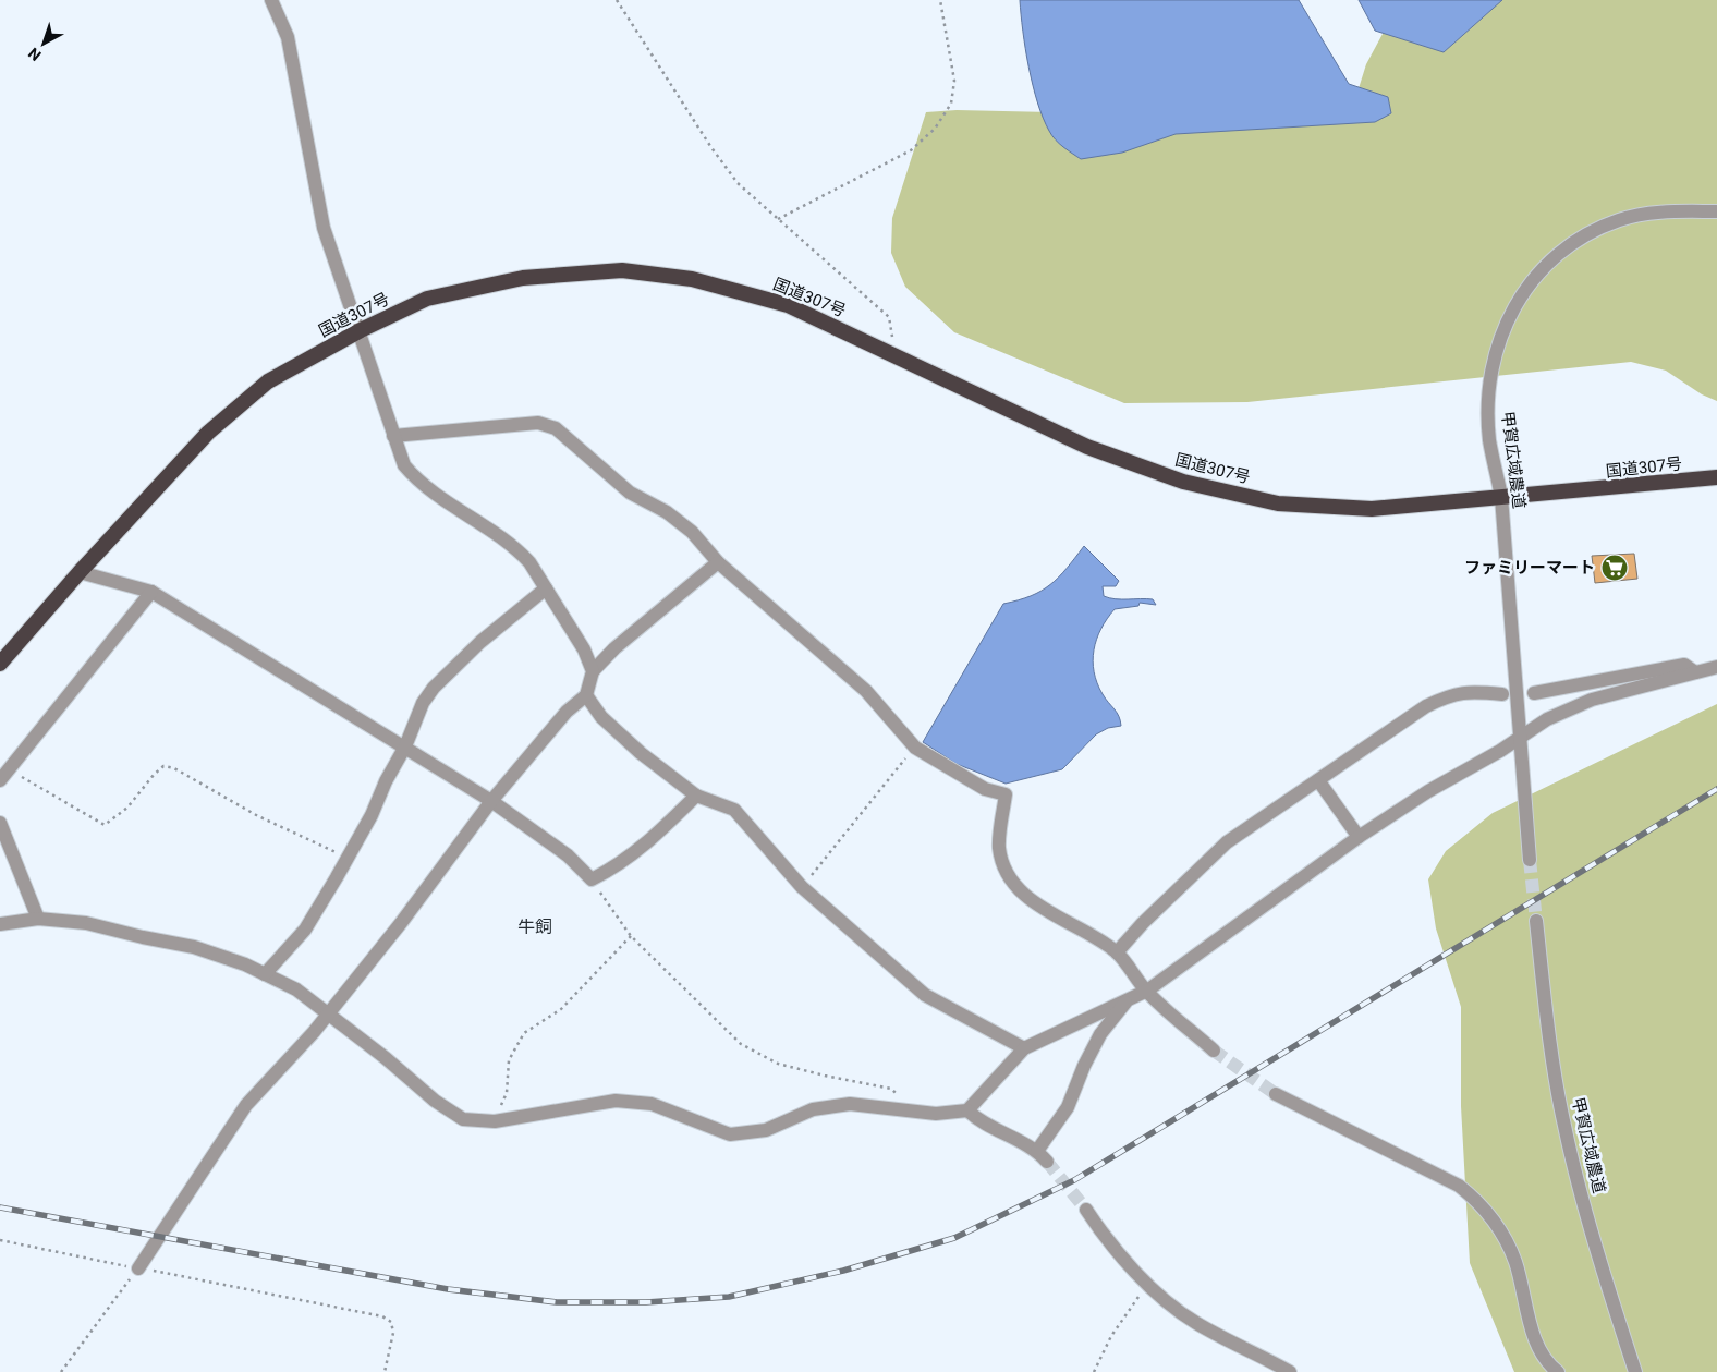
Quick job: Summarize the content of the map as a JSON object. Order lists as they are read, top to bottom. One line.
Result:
{"streets":{"highway":["国道307号"],"street":["甲賀広域農道"]},"crossings":[["国道307号","甲賀広域農道"]],"districts":["牛飼"],"places":{"supermarket":["ファミリーマート"]},"north":"bottom left"}
